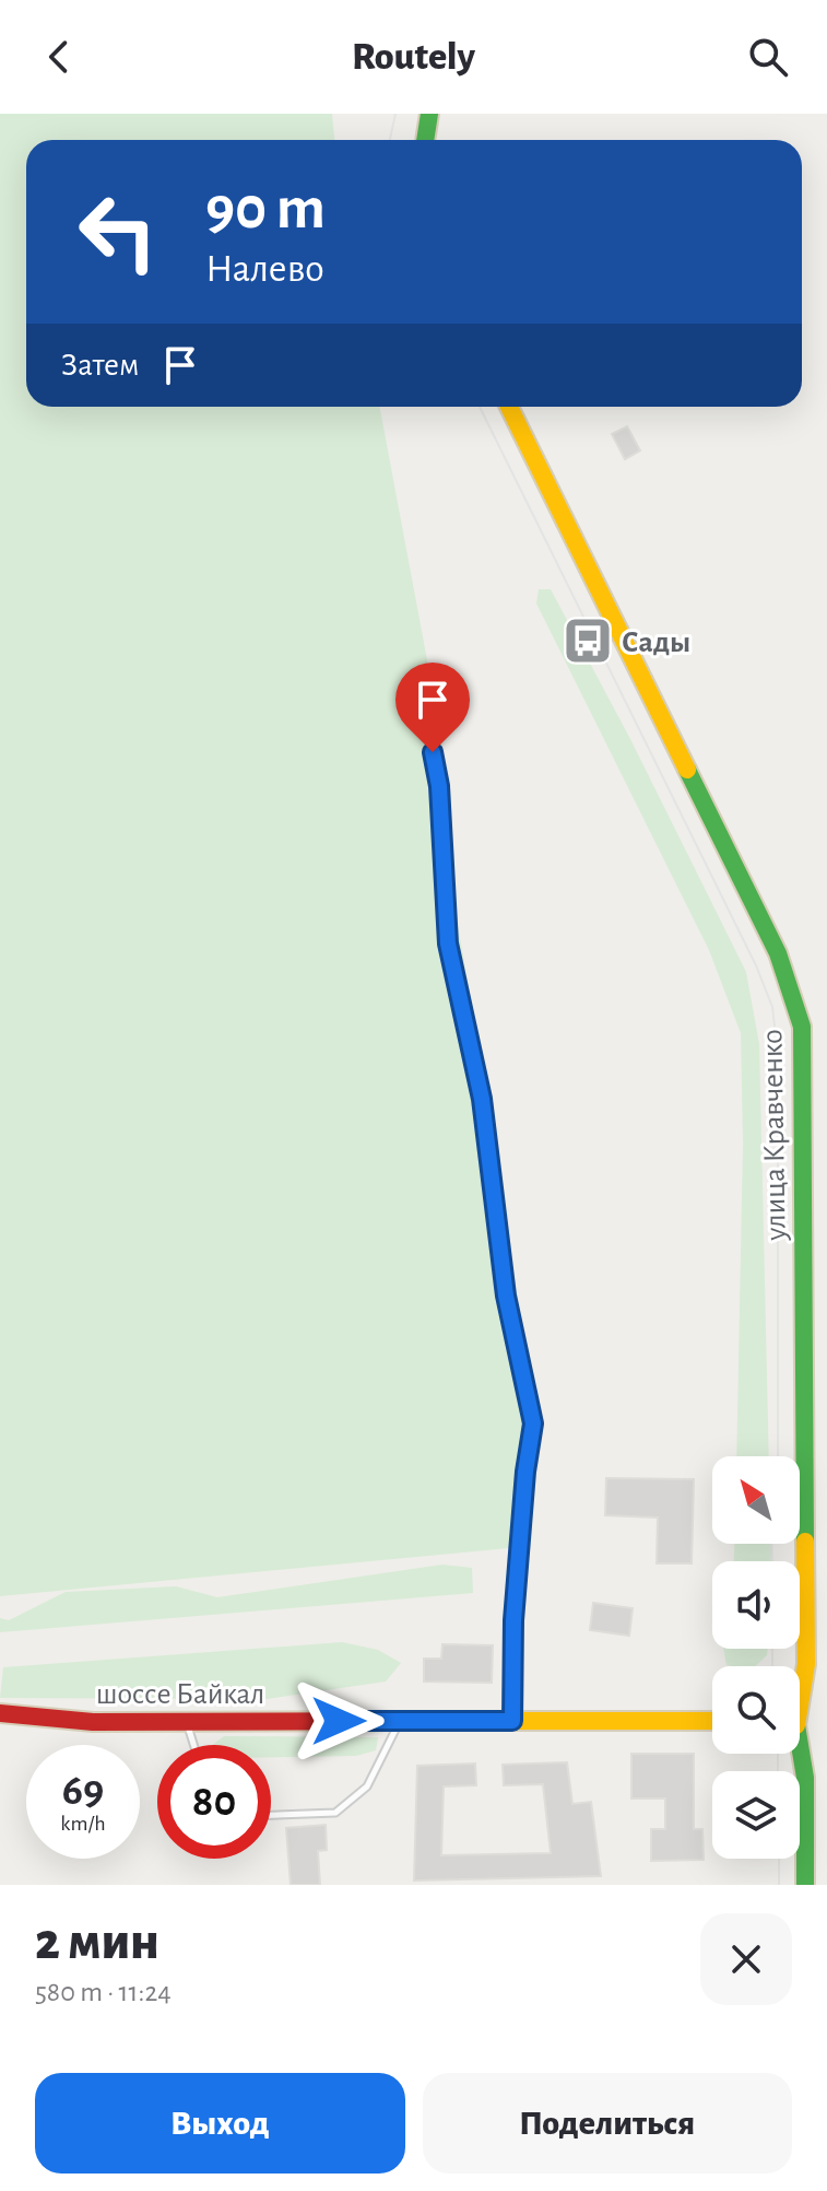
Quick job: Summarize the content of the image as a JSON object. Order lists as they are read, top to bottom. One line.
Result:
{"streets":{"main road":["улица Кравченко","шоссе Байкал"]},"places":{"bus stop":["Сады"]},"north":"top left","page":{"header":"Routely","turn":["90 m","Налево"],"then":"Затем","speed":"69 km/h","limit":"80","heading":["2 мин","580 m · 11:24"],"buttons":["Выход","Поделиться"]}}
